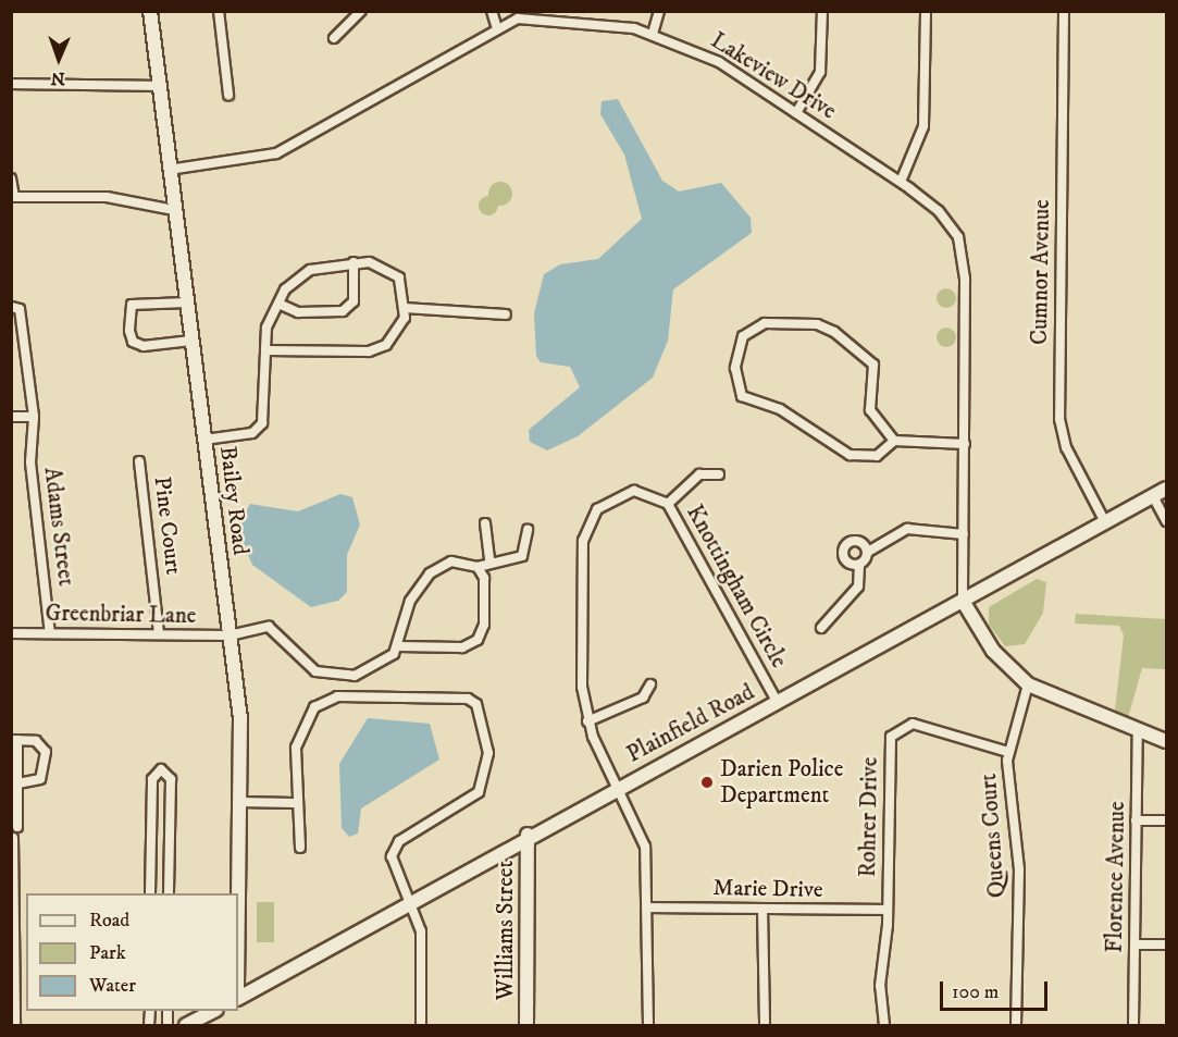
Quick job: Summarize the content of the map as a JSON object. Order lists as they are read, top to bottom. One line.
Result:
{"streets":{"street":["Lakeview Drive","Cumnor Avenue","Bailey Road","Pine Court","Adams Street","Knottingham Circle","Greenbriar Lane","Plainfield Road","Rohrer Drive","Queens Court","Florence Avenue","Marie Drive","Williams Street"]},"crossings":[["Lakeview Drive","Bailey Road"],["Lakeview Drive","Plainfield Road"],["Cumnor Avenue","Plainfield Road"],["Bailey Road","Greenbriar Lane"],["Pine Court","Greenbriar Lane"],["Adams Street","Greenbriar Lane"],["Knottingham Circle","Plainfield Road"],["Knottingham Circle","Marie Drive"],["Plainfield Road","Williams Street"],["Rohrer Drive","Queens Court"],["Rohrer Drive","Marie Drive"]],"places":["Darien Police Department"],"legend":["Road","Park","Water"],"scale_bar":"100 m","north":"bottom"}
